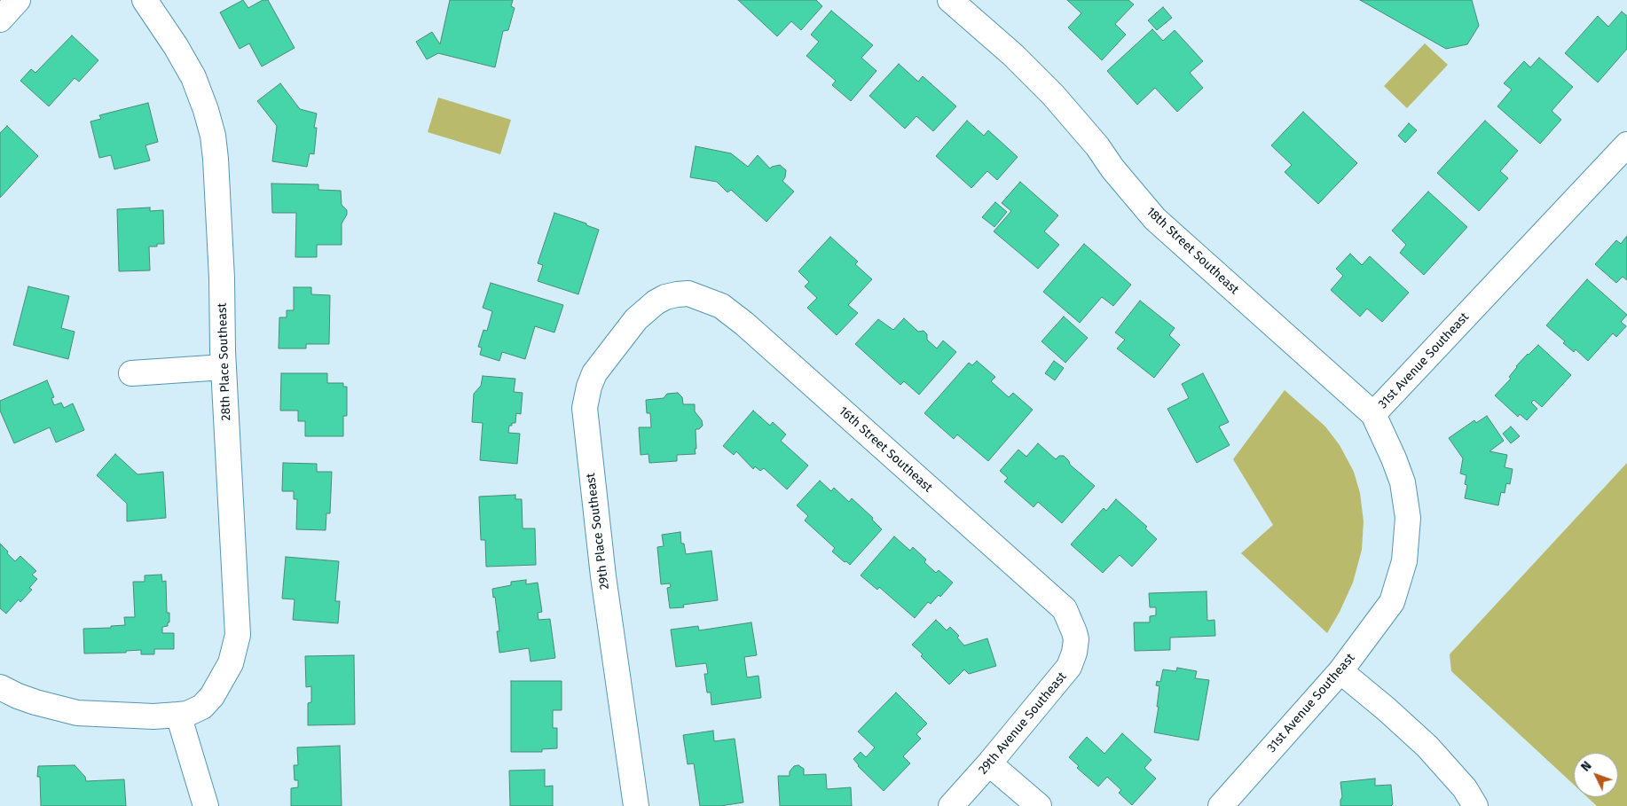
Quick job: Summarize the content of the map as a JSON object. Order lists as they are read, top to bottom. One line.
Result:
{"streets":{"street":["18th Street Southeast","31st Avenue Southeast","28th Place Southeast","16th Street Southeast","29th Place Southeast","29th Avenue Southeast"]},"crossings":[["18th Street Southeast","31st Avenue Southeast"],["16th Street Southeast","29th Place Southeast"],["16th Street Southeast","29th Avenue Southeast"]],"north":"top left"}
